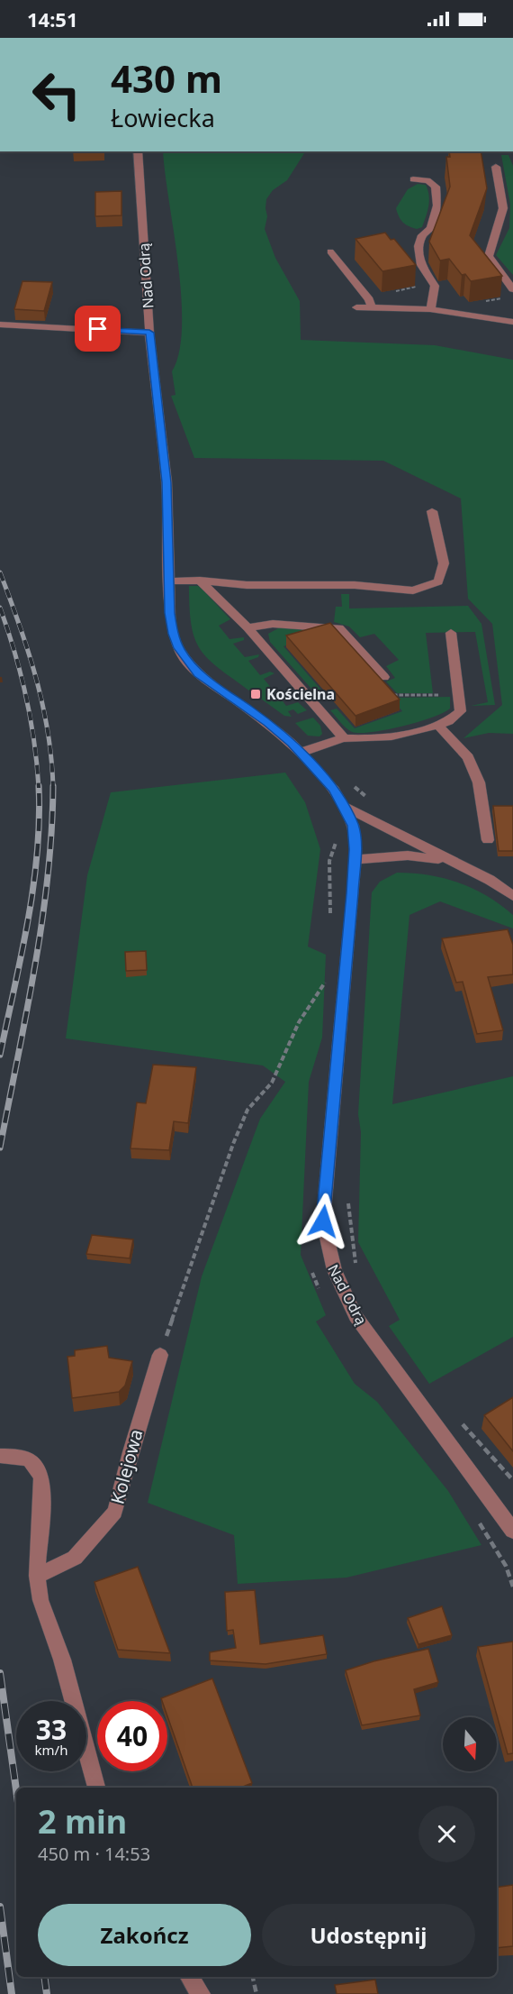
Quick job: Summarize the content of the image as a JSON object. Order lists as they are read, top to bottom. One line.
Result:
{"streets":{"street":["Nad Odrą","Kolejowa"]},"places":{"transit":["Kościelna"]},"north":"bottom","page":{"status":"14:51","turn":["430 m","Łowiecka"],"speed":"33 km/h","limit":"40","heading":["2 min","450 m · 14:53"],"buttons":["Zakończ","Udostępnij"]}}
